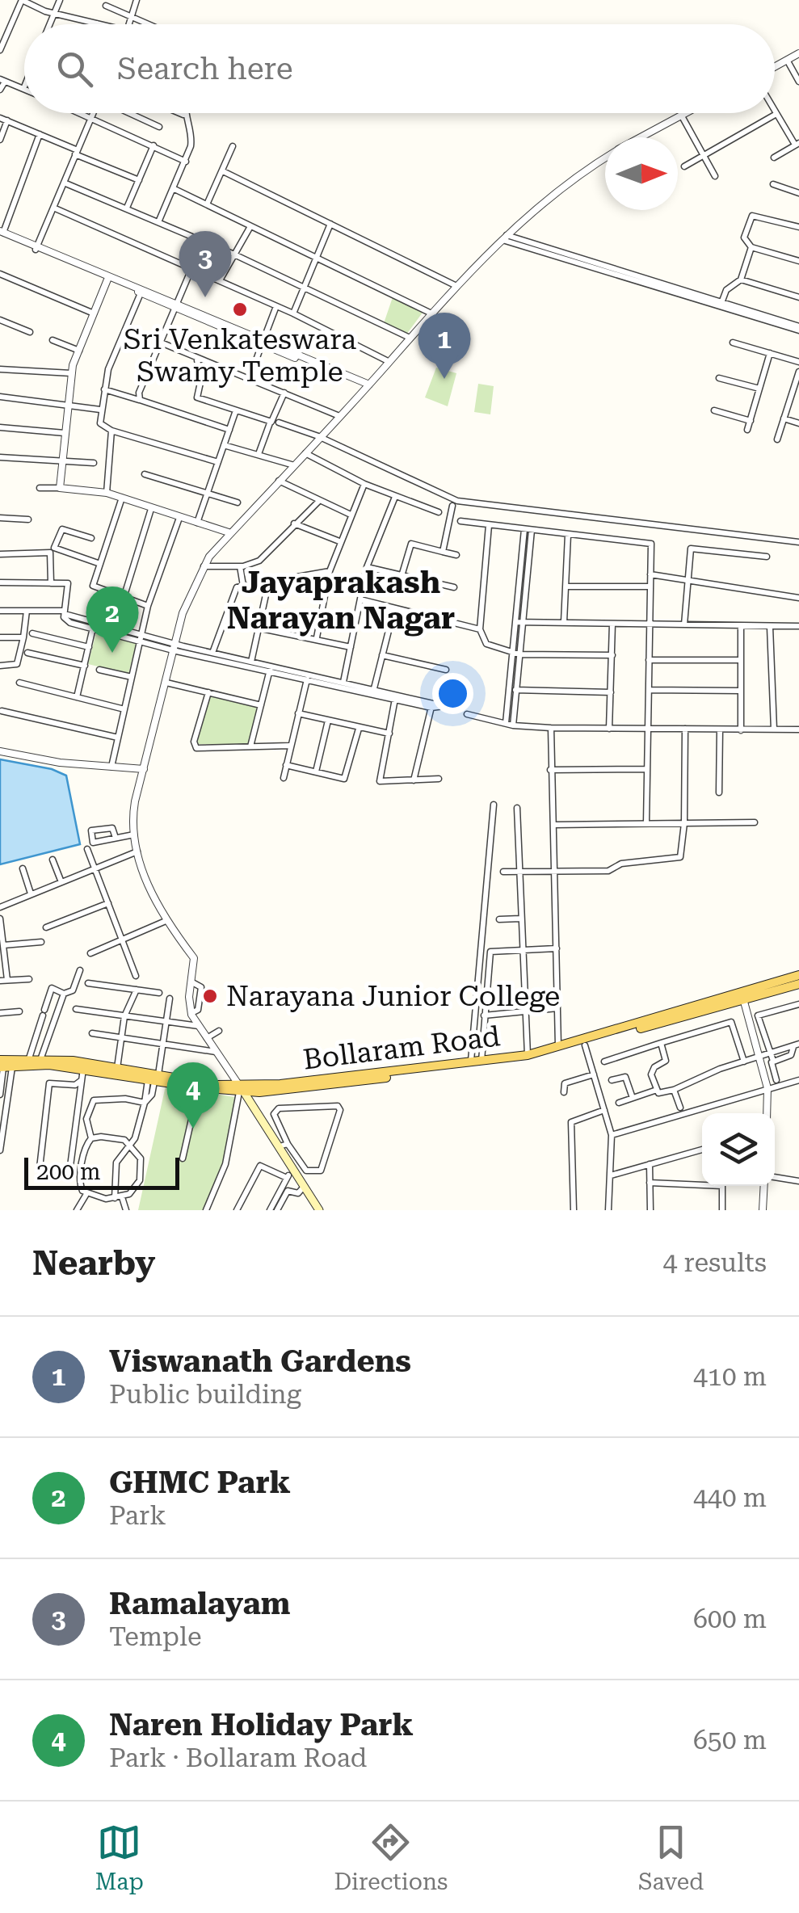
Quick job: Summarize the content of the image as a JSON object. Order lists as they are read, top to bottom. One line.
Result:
{"streets":{"main road":["Bollaram Road"]},"districts":["Jayaprakash Narayan Nagar"],"places":["Sri Venkateswara Swamy Temple","Narayana Junior College"],"scale_bar":"200 m","north":"right","page":{"search":"Search here","pins":["3","1","2","4"],"scale":"200 m","heading":["Nearby","4 results"],"list":[{"mark":"1","name":"Viswanath Gardens","note":"Public building","value":"410 m"},{"mark":"2","name":"GHMC Park","note":"Park","value":"440 m"},{"mark":"3","name":"Ramalayam","note":"Temple","value":"600 m"},{"mark":"4","name":"Naren Holiday Park","note":"Park · Bollaram Road","value":"650 m"}],"nav":["Map","Directions","Saved"]}}
